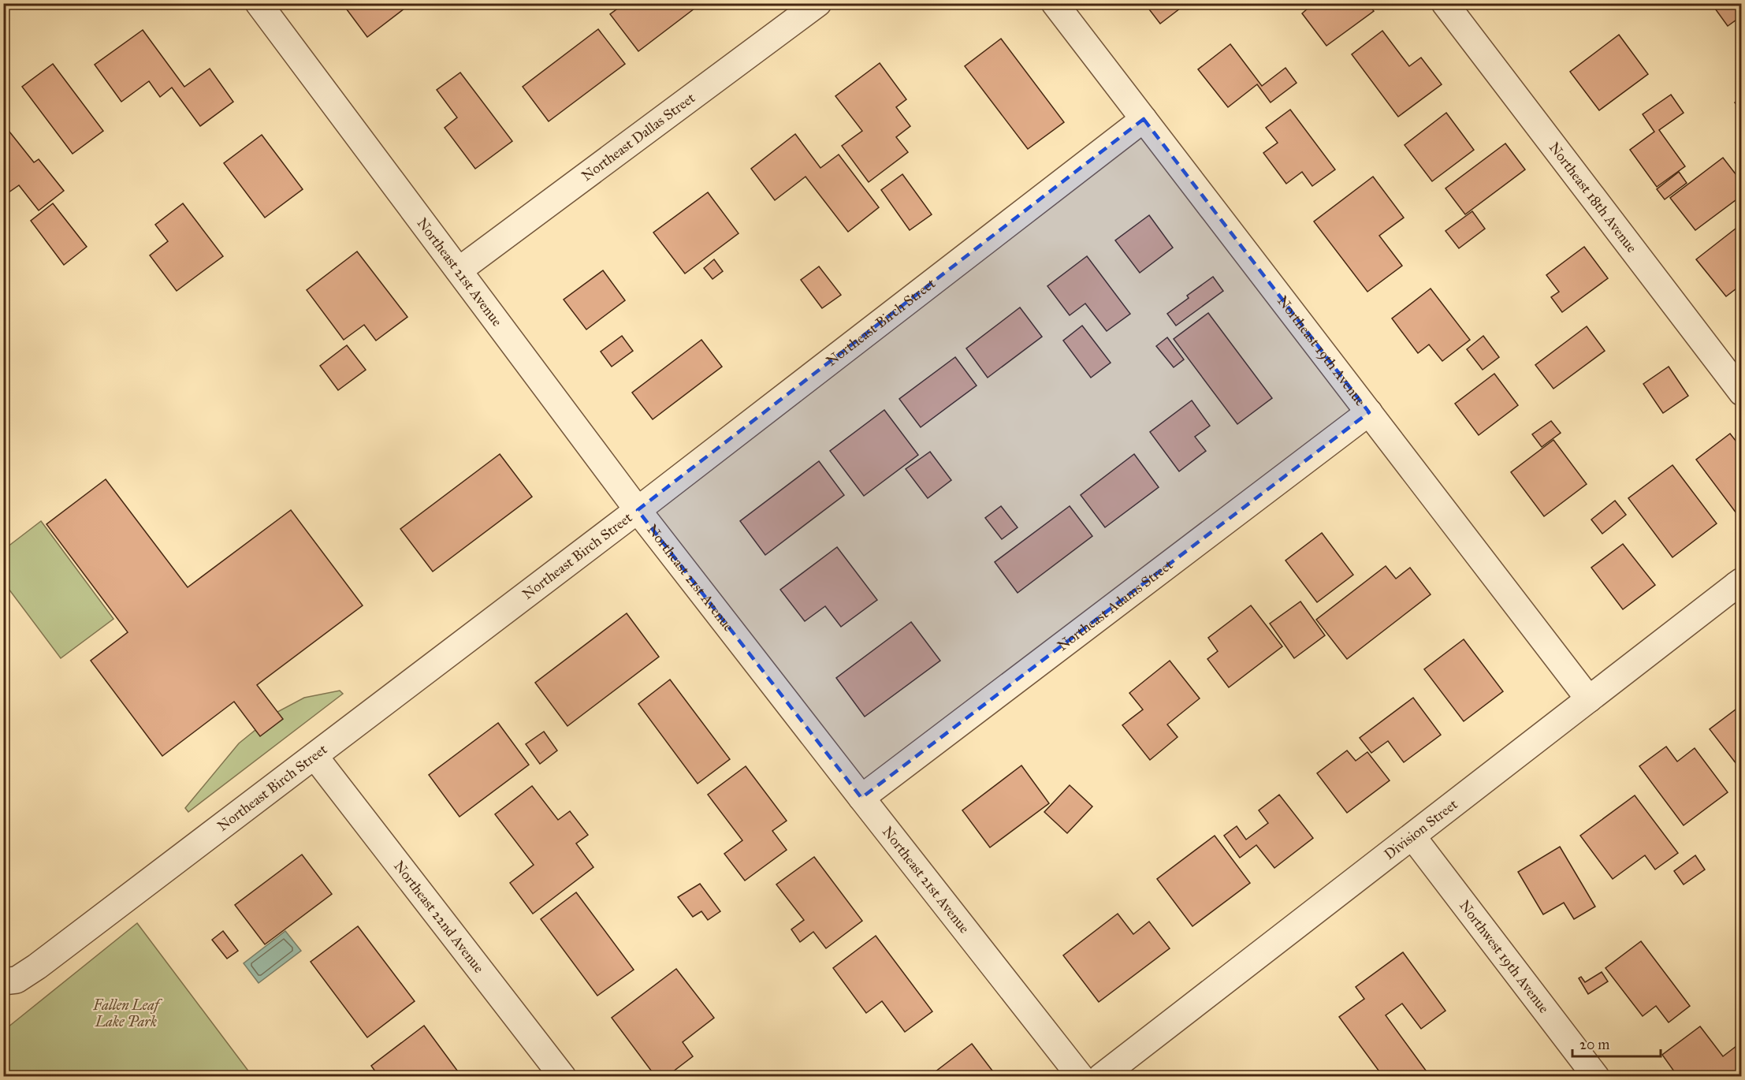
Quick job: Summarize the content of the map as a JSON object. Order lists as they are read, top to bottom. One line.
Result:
{"streets":{"street":["Northeast Dallas Street","Northeast 18th Avenue","Northeast 21st Avenue","Northeast Birch Street","Northeast 19th Avenue","Northeast Adams Street","Division Street","Northeast 22nd Avenue","Northwest 19th Avenue"]},"crossings":[["Northeast Dallas Street","Northeast 21st Avenue"],["Northeast 21st Avenue","Northeast Birch Street"],["Northeast 21st Avenue","Northeast Adams Street"],["Northeast Birch Street","Northeast 19th Avenue"],["Northeast Birch Street","Northeast 22nd Avenue"],["Northeast 19th Avenue","Northeast Adams Street"],["Northeast 19th Avenue","Division Street"],["Division Street","Northwest 19th Avenue"]],"parks":["Fallen Leaf Lake Park"],"scale_bar":"20 m"}
